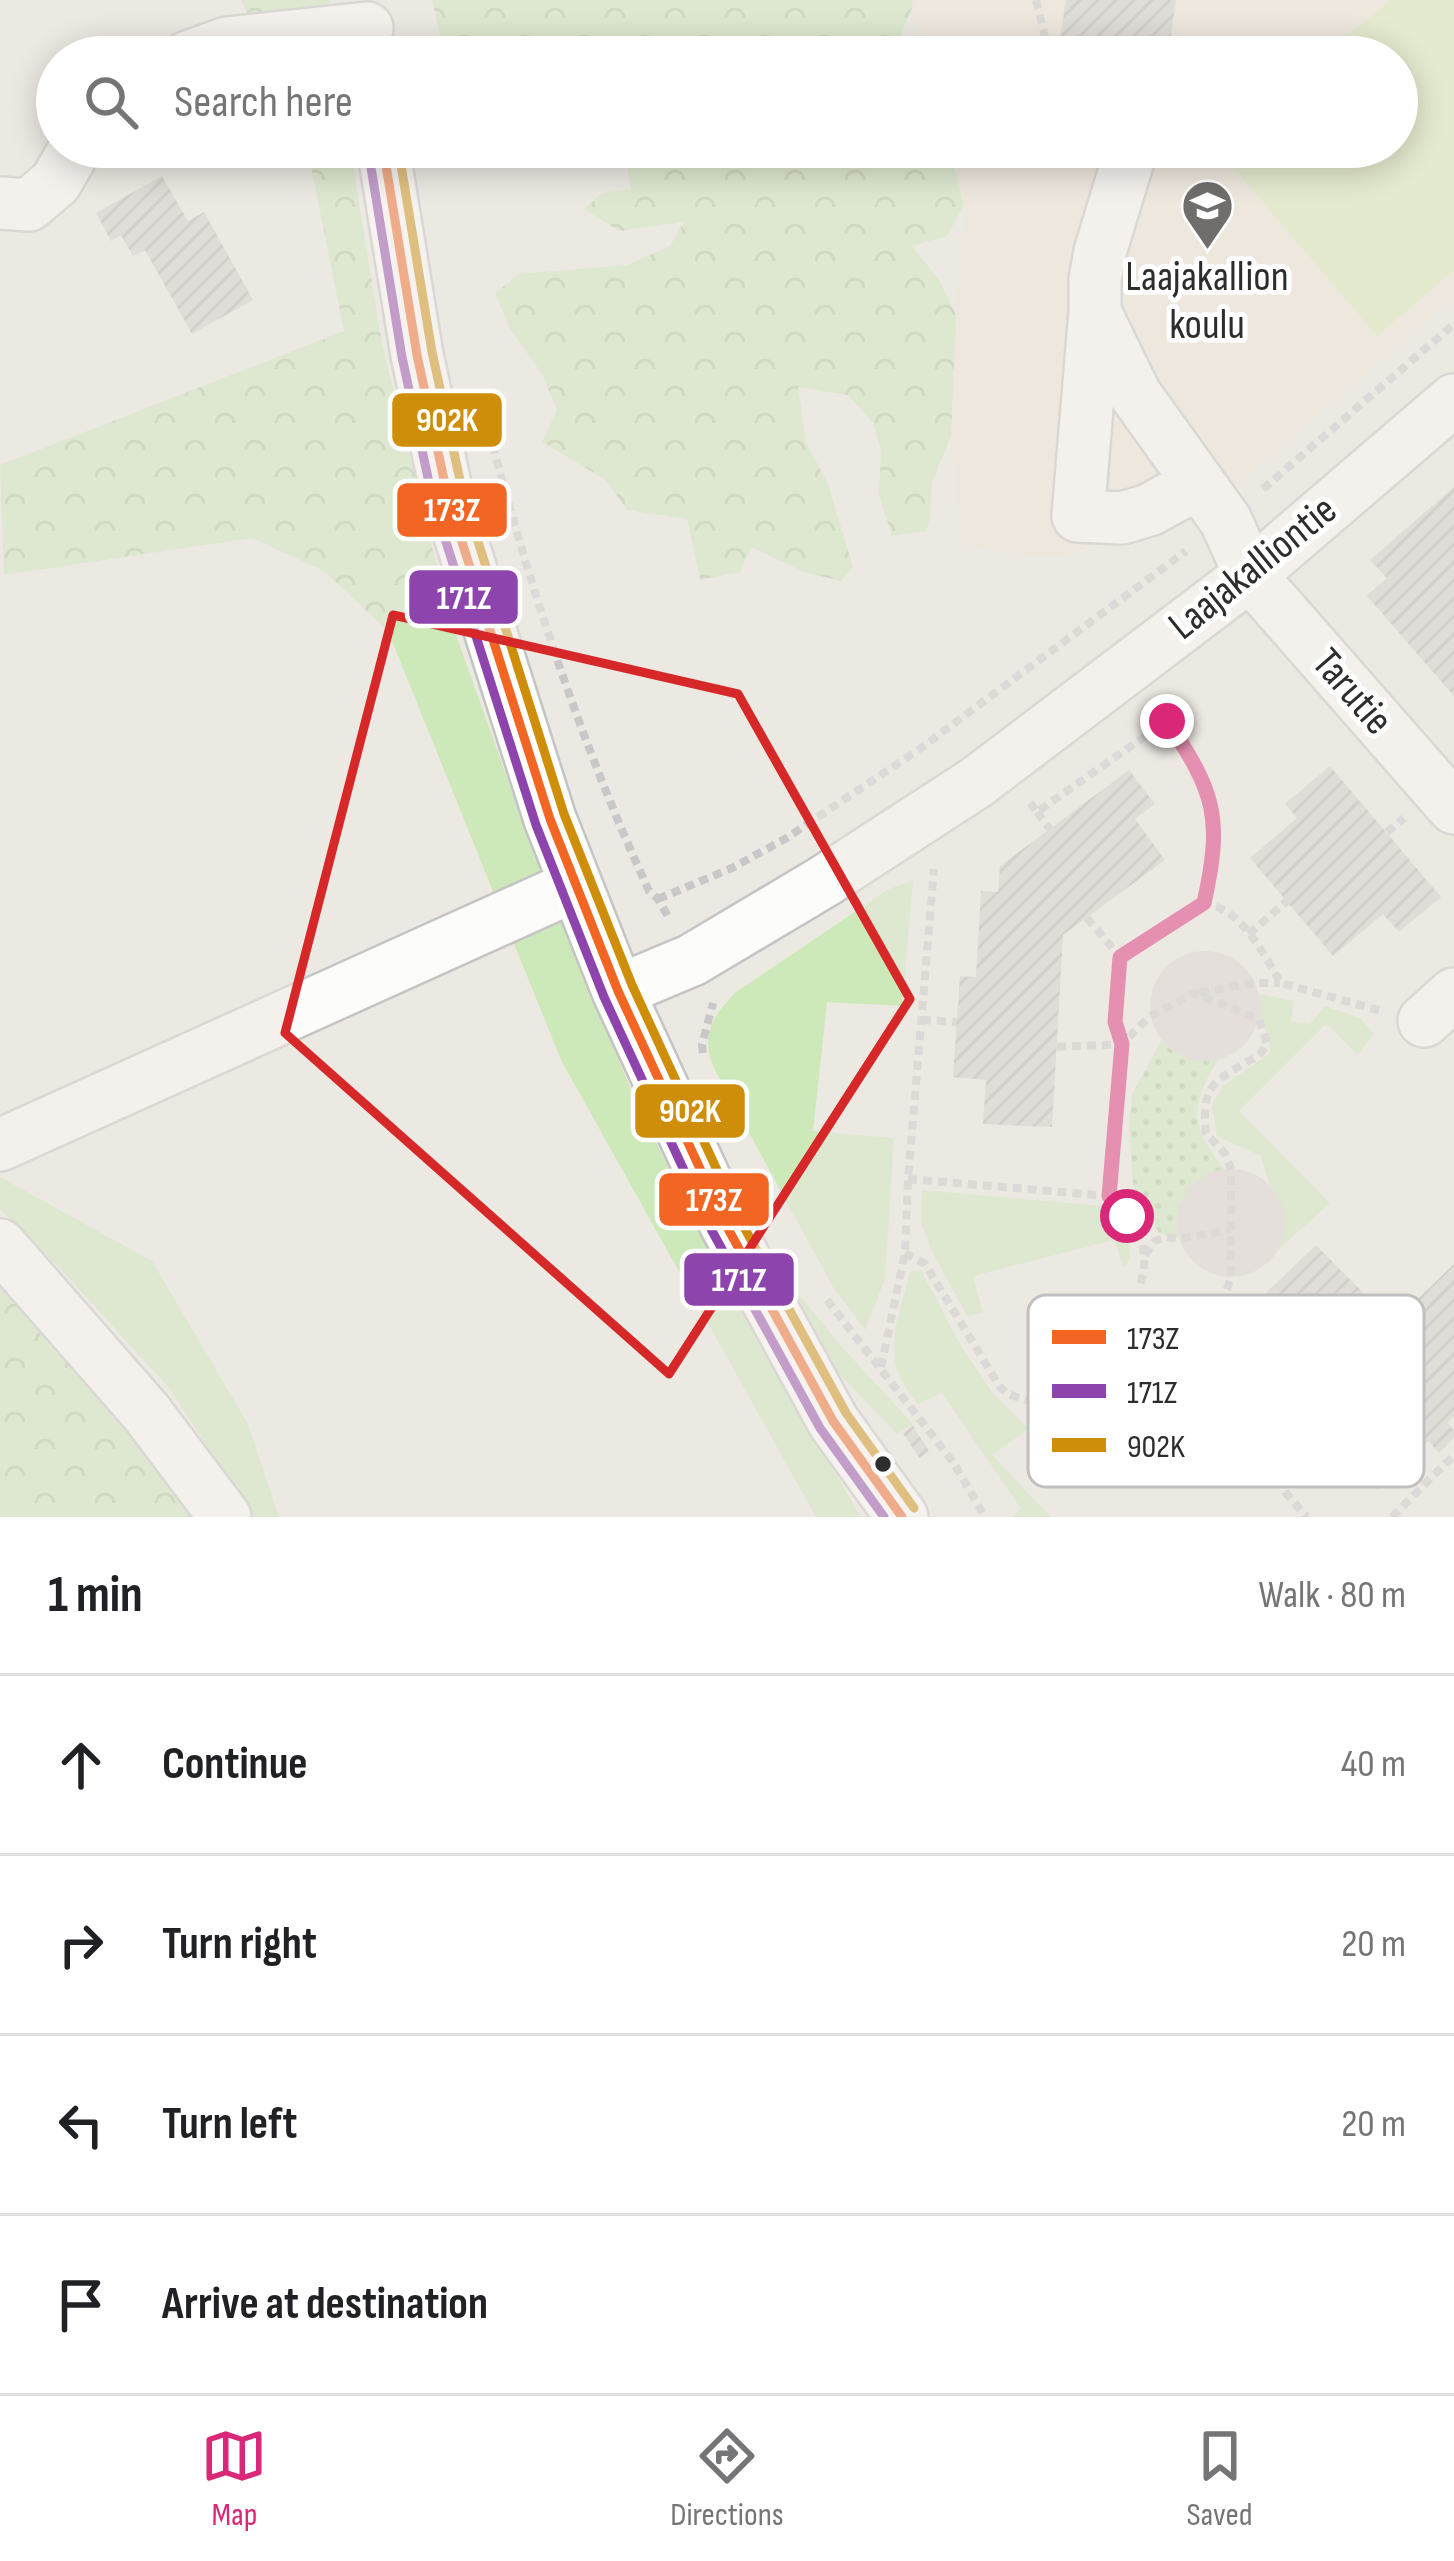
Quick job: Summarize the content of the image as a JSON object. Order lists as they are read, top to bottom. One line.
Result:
{"streets":{"street":["Laajakalliontie","Tarutie"]},"crossings":[["Laajakalliontie","Tarutie"]],"places":{"school or university":["Laajakallion koulu"]},"lines":["transit line 173Z","transit line 171Z","transit line 902K"],"legend":["173Z","171Z","902K"],"page":{"search":"Search here","heading":["1 min","Walk · 80 m"],"list":[["Continue","40 m"],["Turn right","20 m"],["Turn left","20 m"],"Arrive at destination"],"nav":["Map","Directions","Saved"]}}
